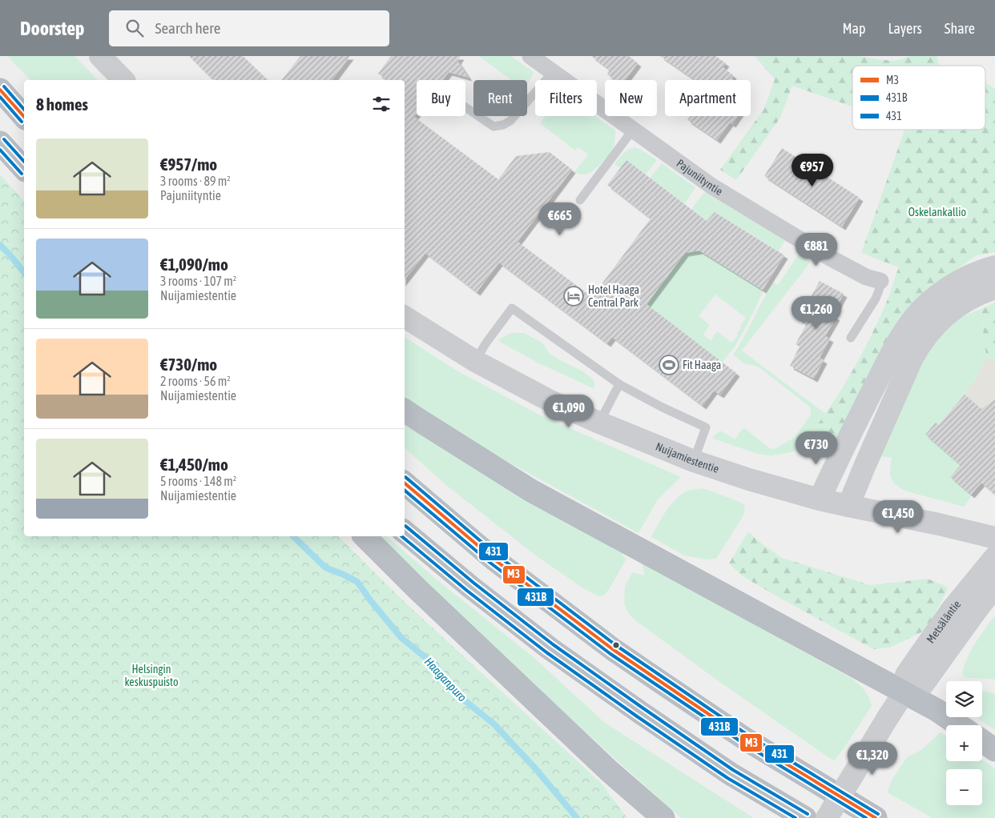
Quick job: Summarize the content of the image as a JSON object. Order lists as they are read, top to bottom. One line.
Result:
{"streets":{"main road":["Nuijamiestentie","Metsäläntie"],"street":["Pajuniityntie"]},"water":["Haaganpuro"],"parks":["Oskelankallio","Helsingin keskuspuisto"],"places":{"hotel":["Hotel Haaga Central Park"],"sports":["Fit Haaga"]},"lines":["transit line 431","transit line M3","transit line 431B"],"legend":["M3","431B","431"],"page":{"header":"Doorstep","search":"Search here","nav":["Map","Layers","Share"],"chip":["Buy","Rent","Filters","New","Apartment"],"heading":"8 homes","list":[{"name":"€957/mo","note":"3 rooms · 89 m² · Pajuniityntie"},{"name":"€1,090/mo","note":"3 rooms · 107 m² · Nuijamiestentie"},{"name":"€730/mo","note":"2 rooms · 56 m² · Nuijamiestentie"},{"name":"€1,450/mo","note":"5 rooms · 148 m² · Nuijamiestentie"}],"price":["€957","€665","€881","€1,260","€1,090","€730","€1,450","€1,320"],"map_buttons":["+","−"]}}
